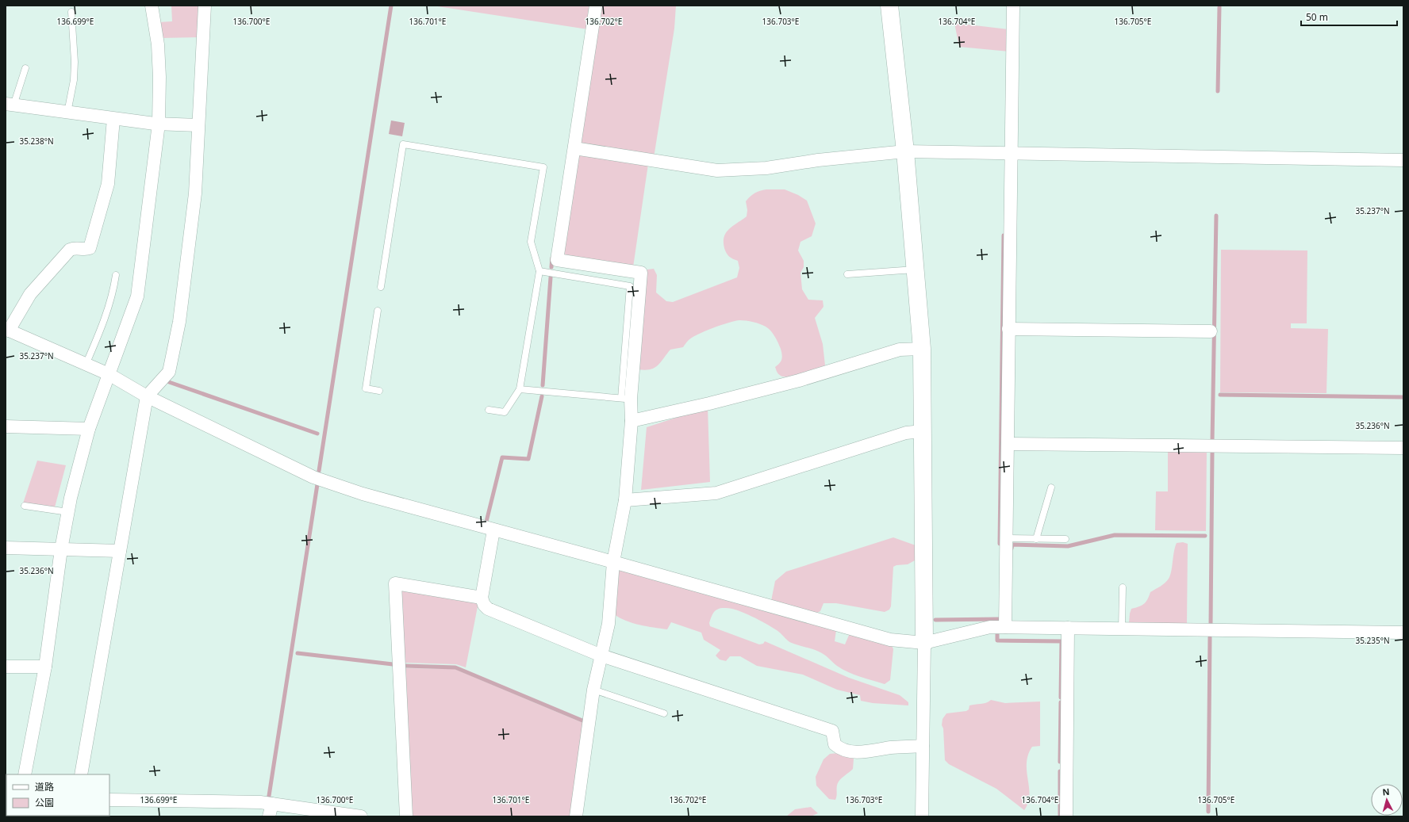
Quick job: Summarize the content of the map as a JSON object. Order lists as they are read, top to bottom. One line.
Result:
{"legend":["道路","公園"],"scale_bar":"50 m","north":"top","coordinates":["136.699°E","136.700°E","136.701°E","136.702°E","136.703°E","136.704°E","136.705°E","35.238°N","35.237°N","35.236°N","35.235°N"]}
